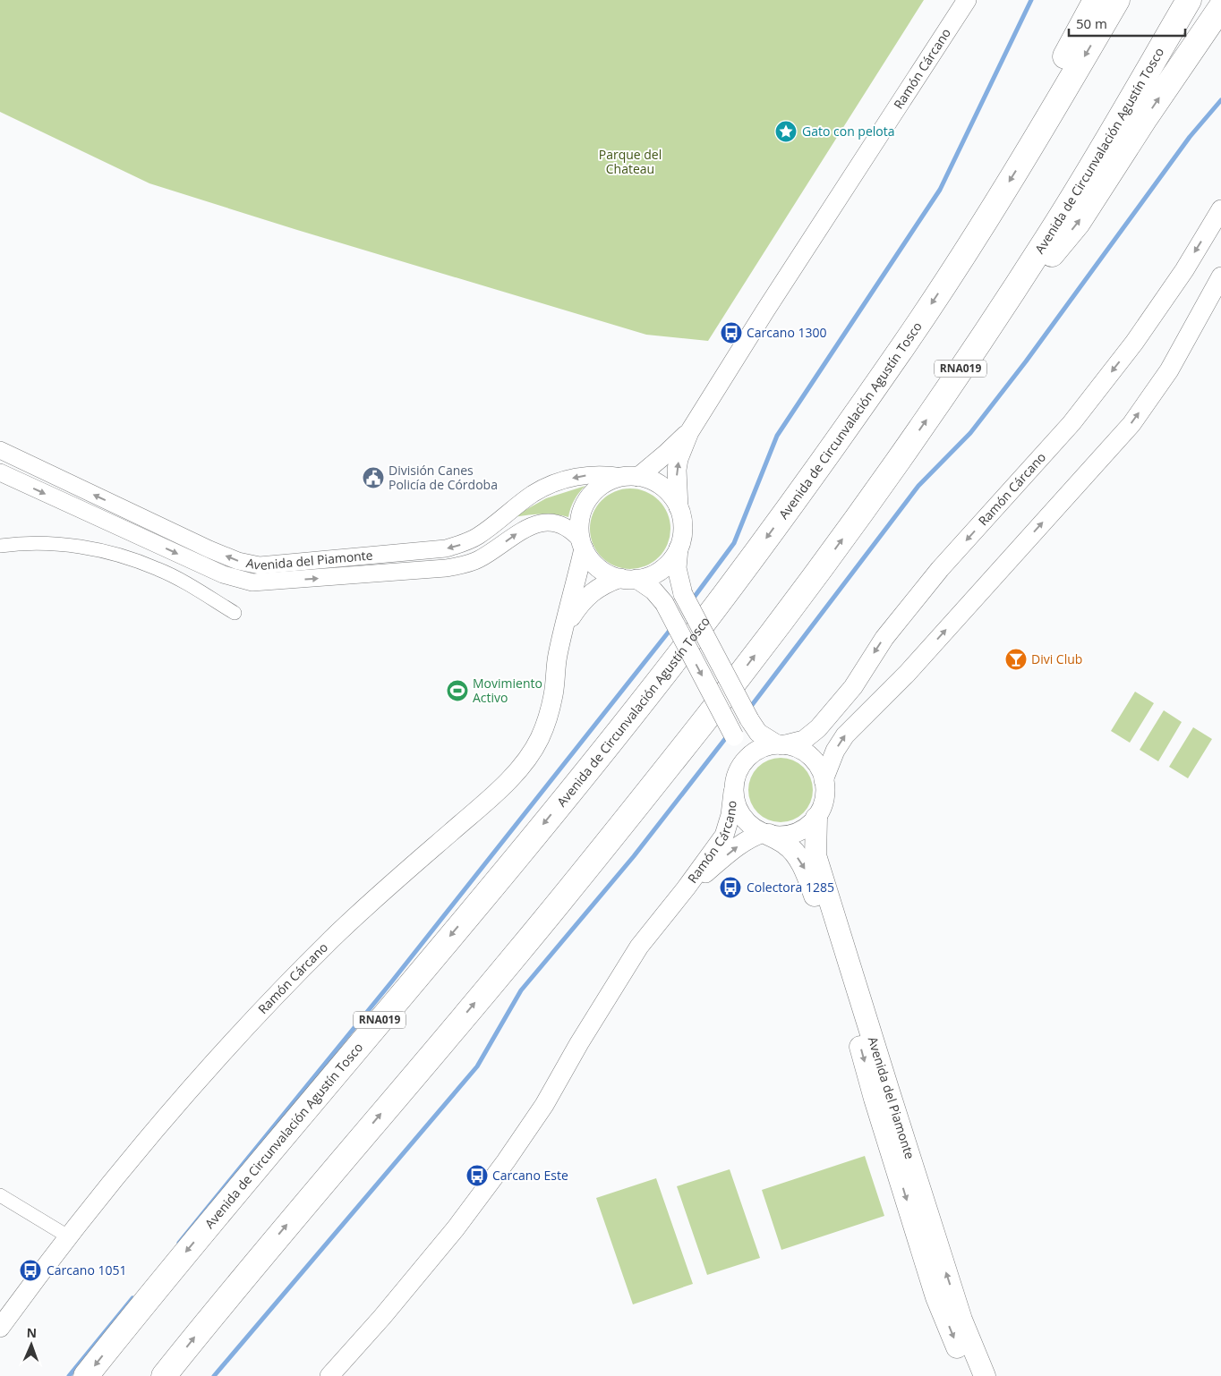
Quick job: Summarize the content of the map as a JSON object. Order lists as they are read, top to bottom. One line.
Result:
{"streets":{"highway":["Avenida de Circunvalación Agustín Tosco","RNA019"],"main road":["Ramón Cárcano","Avenida del Piamonte"]},"crossings":[["Ramón Cárcano","Avenida del Piamonte"]],"parks":["Parque del Chateau"],"places":{"place":["Gato con pelota"],"bus stop":["Carcano 1300","Colectora 1285","Carcano Este","Carcano 1051"],"public building":["División Canes Policía de Córdoba"],"bar":["Divi Club"],"sports":["Movimiento Activo"]},"scale_bar":"50 m","north":"top"}
